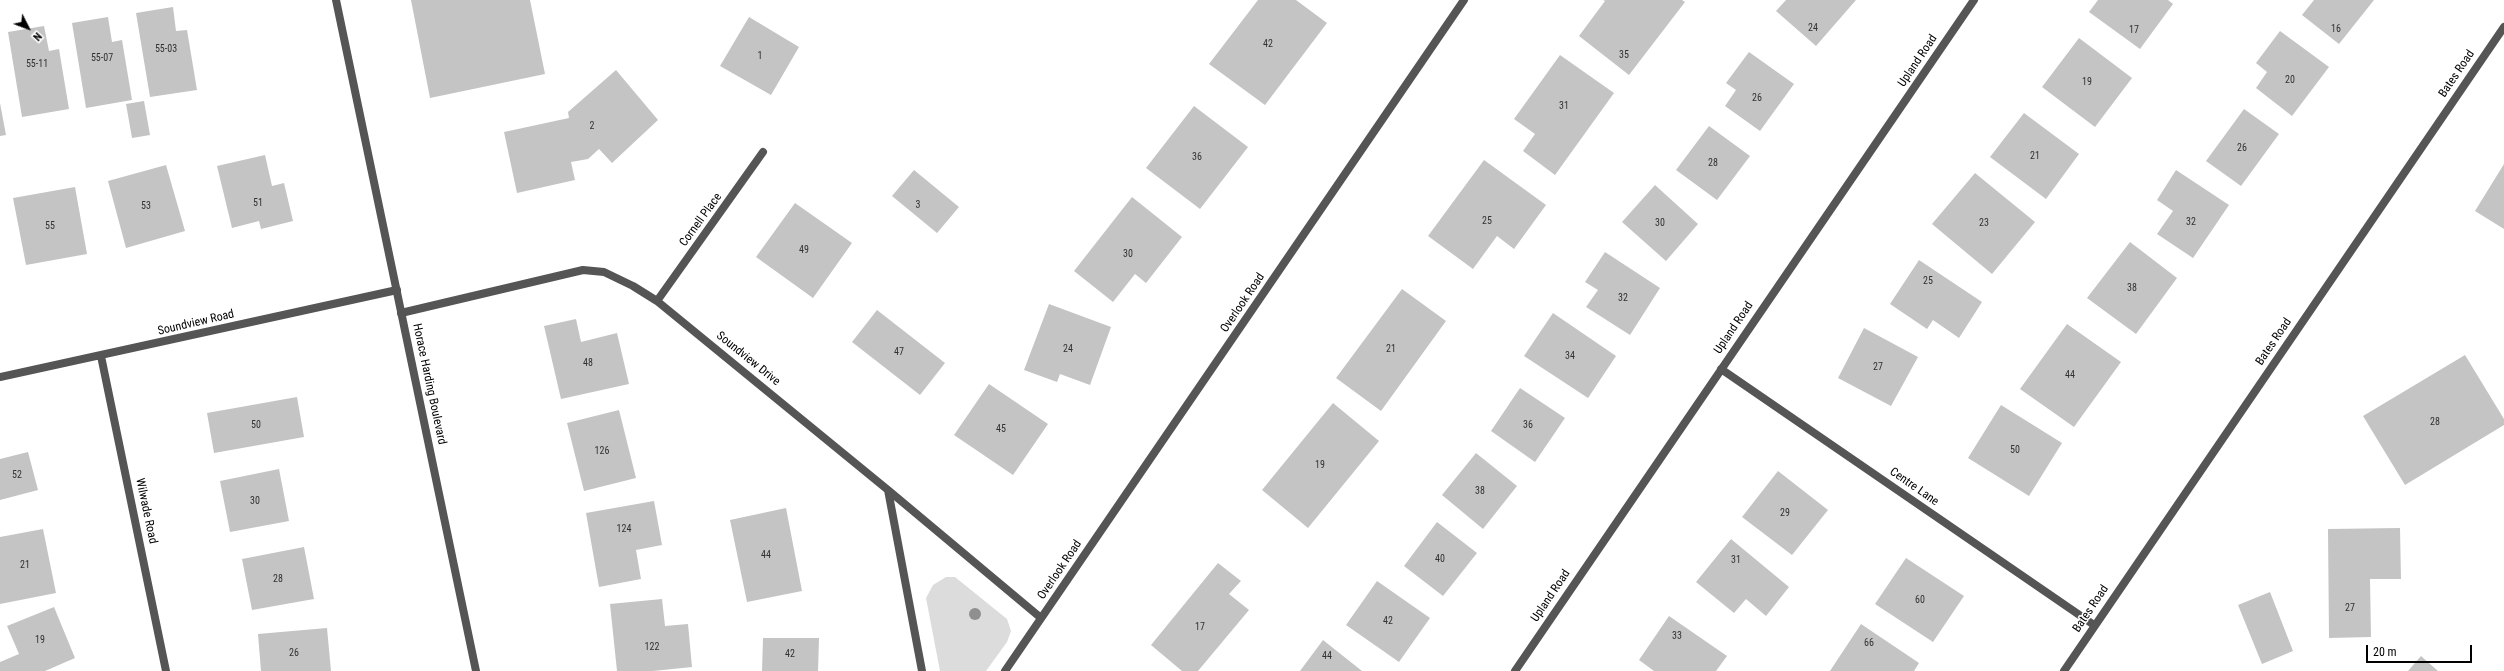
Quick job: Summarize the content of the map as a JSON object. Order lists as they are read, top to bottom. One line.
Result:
{"streets":{"street":["Upland Road","Bates Road","Cornell Place","Overlook Road","Soundview Road","Soundview Drive","Horace Harding Boulevard","Centre Lane","Wilwade Road"]},"crossings":[["Upland Road","Centre Lane"],["Bates Road","Centre Lane"],["Cornell Place","Soundview Drive"],["Overlook Road","Soundview Drive"],["Soundview Road","Horace Harding Boulevard"],["Soundview Road","Wilwade Road"],["Soundview Drive","Horace Harding Boulevard"]],"house_numbers":["24","16","17","42","55-03","35","1","55-07","55-11","20","19","26","31","2","26","21","36","28","51","3","53","25","32","30","23","55","49","30","25","38","32","24","21","47","34","48","27","44","28","50","36","45","50","126","19","52","38","30","29","124","44","40","31","21","28","60","27","42","17","33","19","66","122","26","42","44"],"scale_bar":"20 m","north":"bottom right"}
